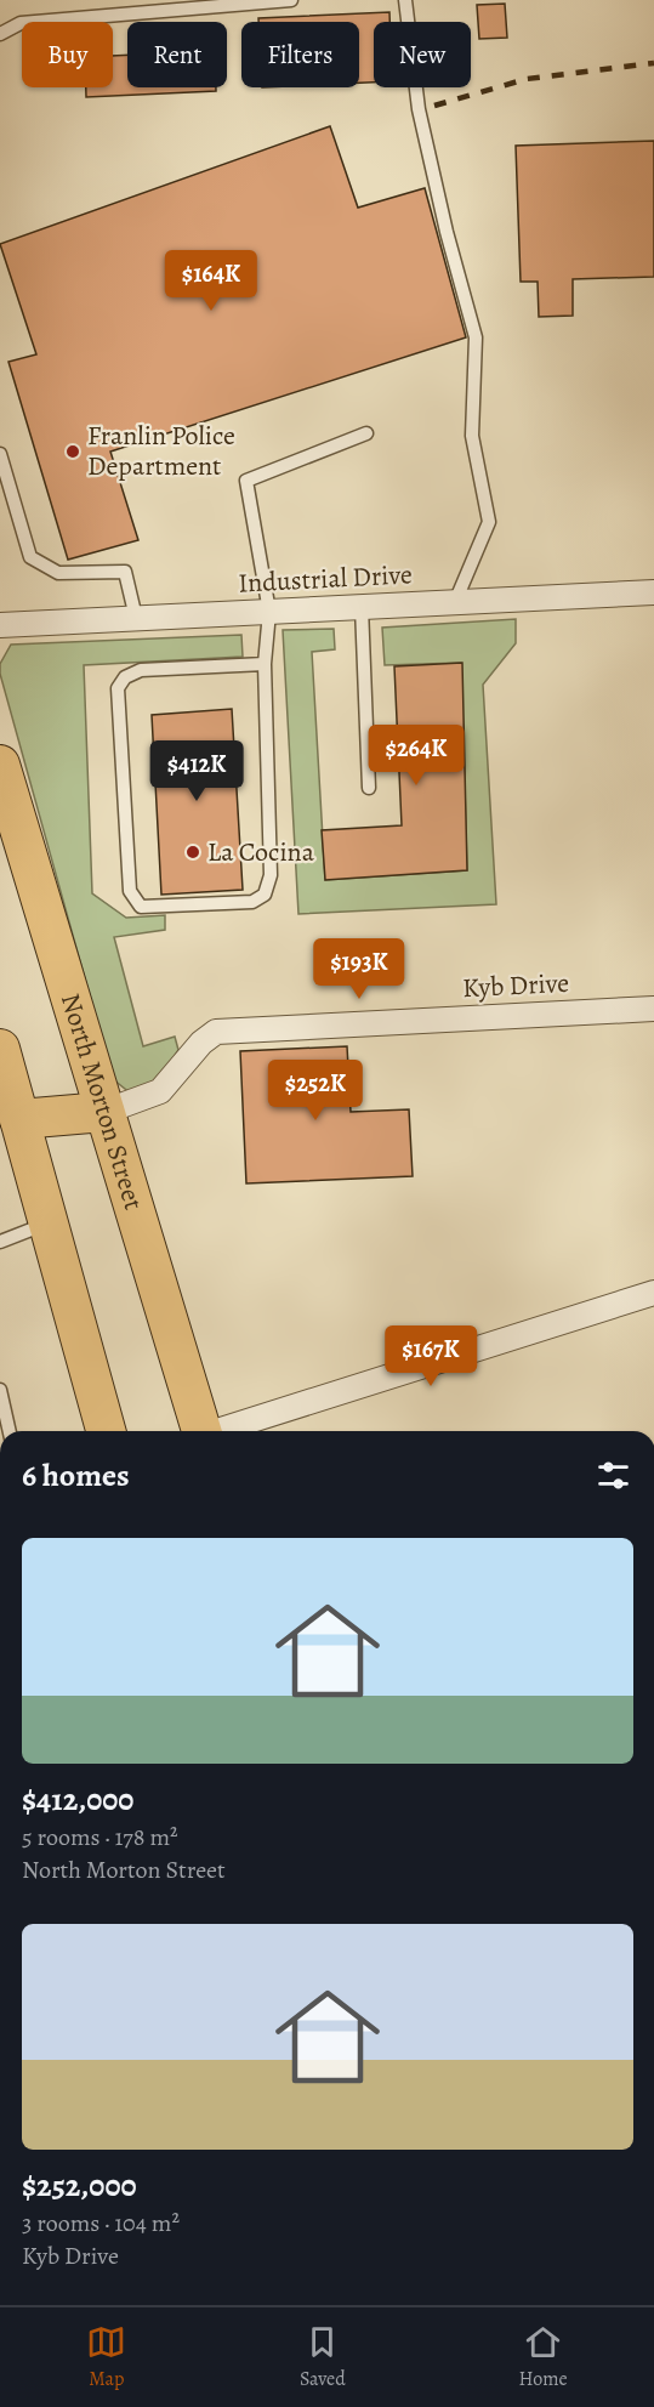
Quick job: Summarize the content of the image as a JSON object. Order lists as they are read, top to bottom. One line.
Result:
{"streets":{"main road":["North Morton Street"],"street":["Industrial Drive","Kyb Drive"]},"crossings":[["Kyb Drive","North Morton Street"]],"places":["Franlin Police Department","La Cocina"],"page":{"chip":["Buy","Rent","Filters","New"],"price":["$164K","$264K","$412K","$193K","$252K","$167K"],"heading":"6 homes","list":[{"name":"$412,000","note":"5 rooms · 178 m² · North Morton Street"},{"name":"$252,000","note":"3 rooms · 104 m² · Kyb Drive"}],"tabs":["Map","Saved","Home"]}}
